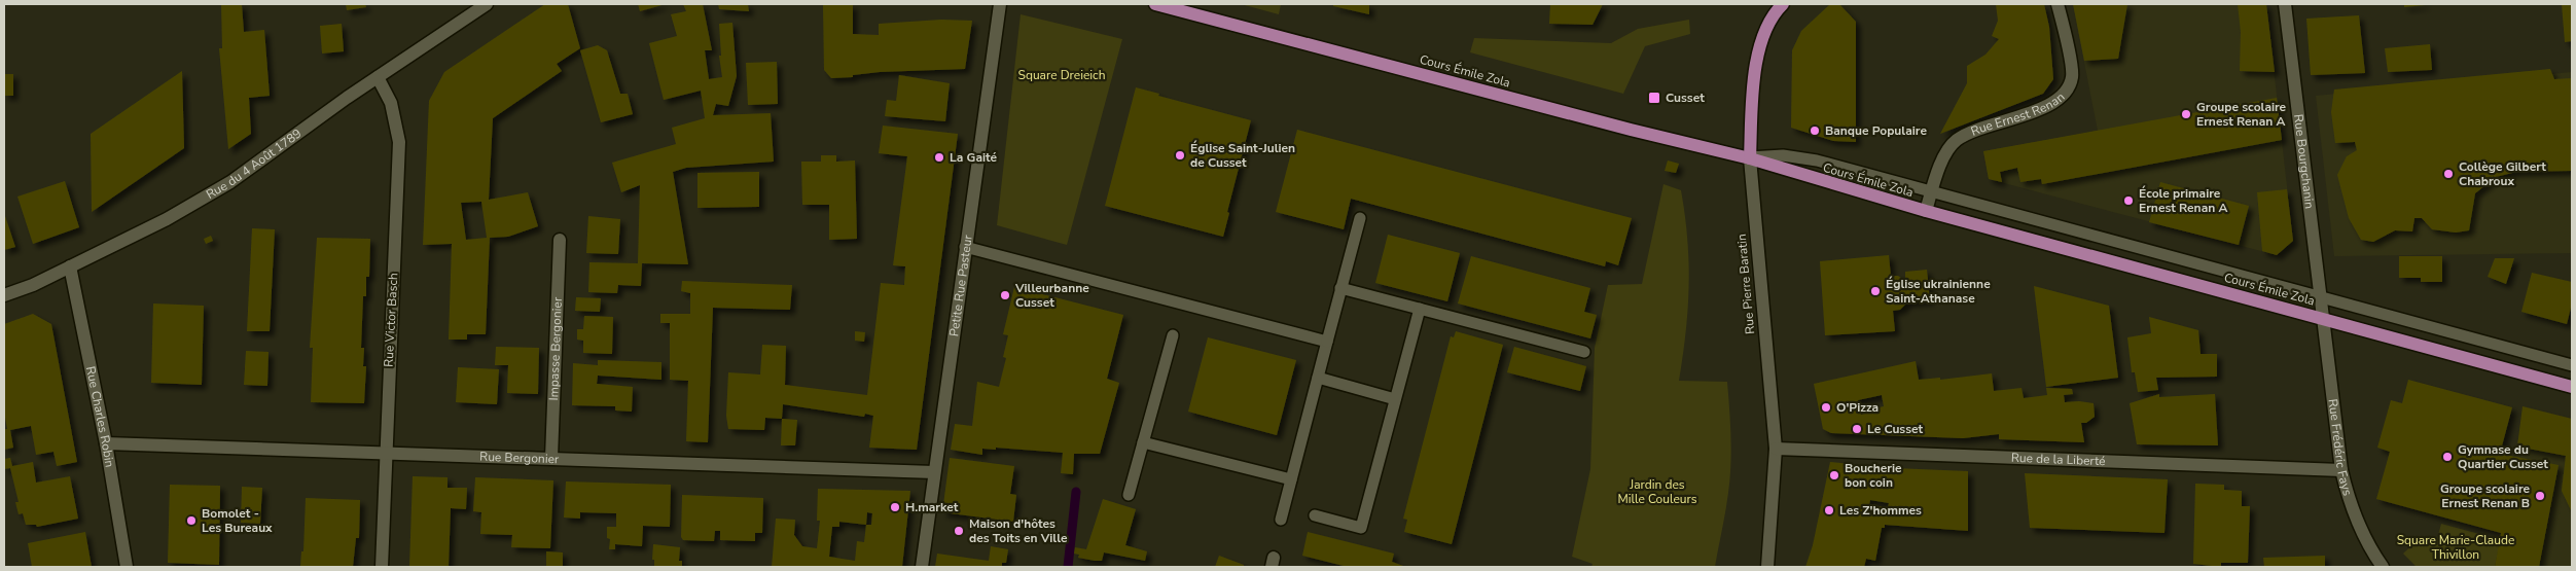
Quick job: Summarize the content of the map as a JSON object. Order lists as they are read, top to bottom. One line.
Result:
{"streets":{"main road":["Cours Émile Zola","Rue Pierre Baratin"],"street":["Rue Ernest Renan","Rue Bourgchanin","Rue du 4 Août 1789","Petite Rue Pasteur","Rue Victor Basch","Impasse Bergonier","Rue Charles Robin","Rue Frédéric Fays","Rue Bergonier","Rue de la Liberté"]},"crossings":[["Cours Émile Zola","Rue Ernest Renan"],["Cours Émile Zola","Rue Bourgchanin"],["Cours Émile Zola","Rue Pierre Baratin"],["Cours Émile Zola","Rue Frédéric Fays"],["Rue Bourgchanin","Rue Frédéric Fays"],["Rue du 4 Août 1789","Rue Victor Basch"],["Rue du 4 Août 1789","Rue Charles Robin"],["Rue Pierre Baratin","Rue de la Liberté"],["Petite Rue Pasteur","Rue Bergonier"],["Rue Victor Basch","Rue Bergonier"],["Impasse Bergonier","Rue Bergonier"],["Rue Charles Robin","Rue Bergonier"],["Rue Frédéric Fays","Rue de la Liberté"]],"parks":["Square Dreieich","Jardin des Mille Couleurs","Square Marie-Claude Thivillon"],"places":{"transit":["Cusset"],"other":["Groupe scolaire Ernest Renan A","Banque Populaire","Église Saint-Julien de Cusset","La Gaité","Collège Gilbert Chabroux","École primaire Ernest Renan A","Église ukrainienne Saint-Athanase","Villeurbanne Cusset","O'Pizza","Le Cusset","Gymnase du Quartier Cusset","Boucherie bon coin","Groupe scolaire Ernest Renan B","H.market","Les Z'hommes","Bomolet - Les Bureaux","Maison d'hôtes des Toits en Ville"]}}
